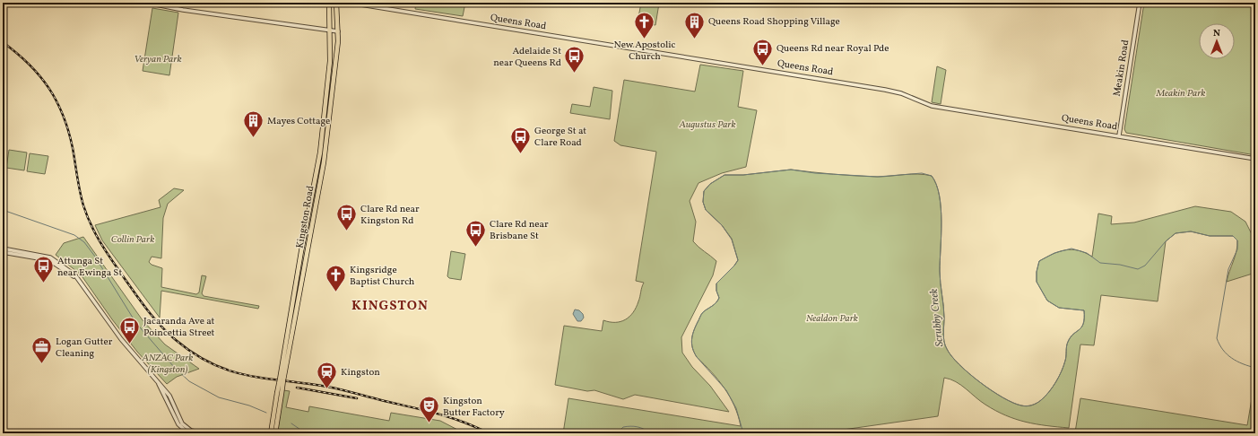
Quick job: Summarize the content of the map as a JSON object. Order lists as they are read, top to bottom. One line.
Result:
{"streets":{"main road":["Kingston Road"],"street":["Queens Road","Meakin Road"]},"crossings":[["Queens Road","Meakin Road"]],"districts":["KINGSTON"],"water":["Scrubby Creek"],"parks":["Veryan Park","Meakin Park","Augustus Park","Collin Park","Nealdon Park","ANZAC Park (Kingston)"],"places":{"church":["New Apostolic Church","Kingsridge Baptist Church"],"building":["Queens Road Shopping Village","Mayes Cottage"],"bus stop":["Queens Rd near Royal Pde","Adelaide St near Queens Rd","George St at Clare Road","Clare Rd near Kingston Rd","Clare Rd near Brisbane St","Attunga St near Ewinga St","Jacaranda Ave at Poincettia Street"],"office":["Logan Gutter Cleaning"],"station":["Kingston"],"theatre":["Kingston Butter Factory"]},"north":"top"}
